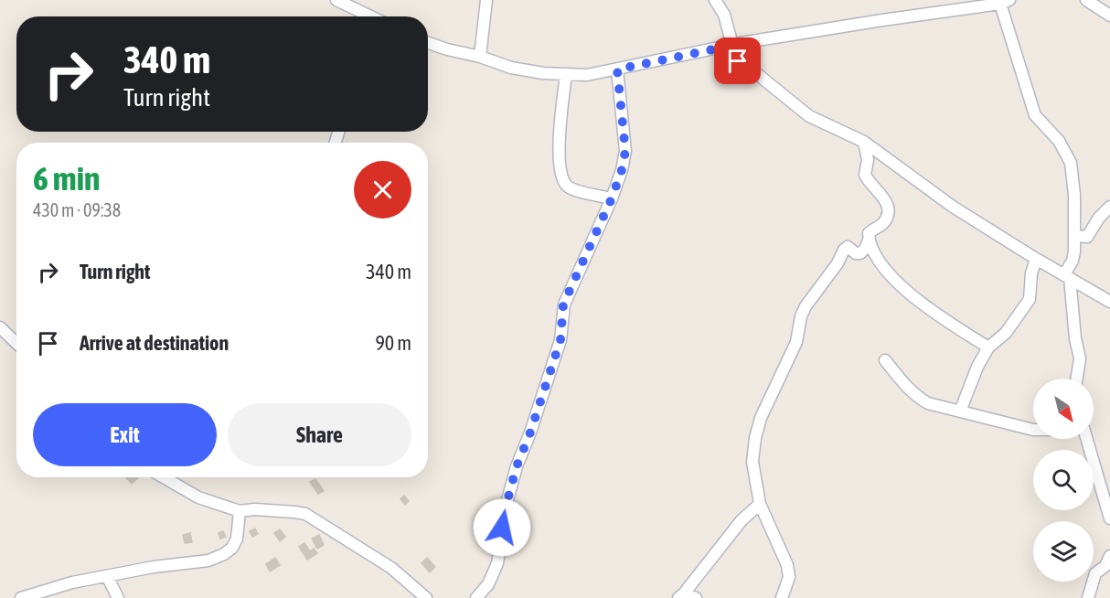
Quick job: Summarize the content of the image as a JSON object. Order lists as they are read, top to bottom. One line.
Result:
{"north":"bottom right","page":{"turn":["340 m","Turn right"],"heading":["6 min","430 m · 09:38"],"list":[{"name":"Turn right","value":"340 m"},{"name":"Arrive at destination","value":"90 m"}],"buttons":["Exit","Share"]}}
